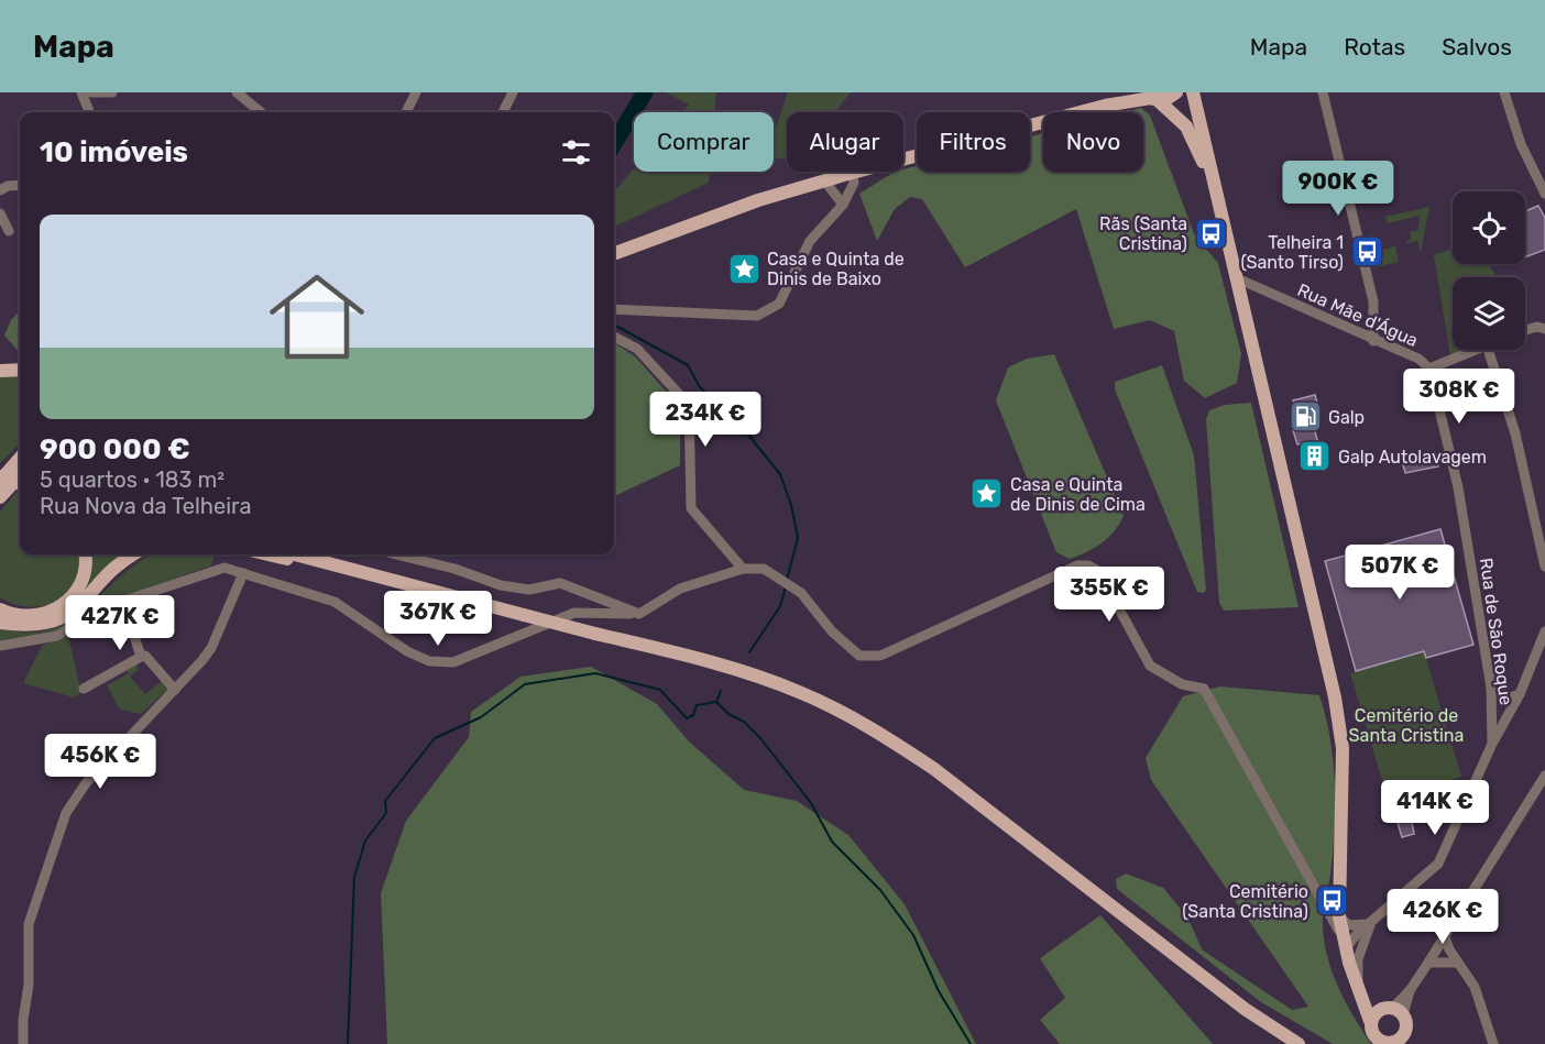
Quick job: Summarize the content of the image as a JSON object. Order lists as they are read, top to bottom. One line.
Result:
{"streets":{"street":["Rua Mãe d'Água","Rua de São Roque"]},"crossings":[["Rua Mãe d'Água","Rua de São Roque"]],"parks":["Cemitério de Santa Cristina"],"places":{"bus stop":["Rãs (Santa Cristina)","Telheira 1 (Santo Tirso)","Cemitério (Santa Cristina)"],"place":["Casa e Quinta de Dinis de Baixo","Casa e Quinta de Dinis de Cima"],"fuel station":["Galp"],"building":["Galp Autolavagem"]},"page":{"header":"Mapa","nav":["Mapa","Rotas","Salvos"],"chip":["Comprar","Alugar","Filtros","Novo"],"heading":"10 imóveis","price":["900K €","308K €","234K €","507K €","355K €","367K €","427K €","456K €","414K €","426K €"],"list":[{"name":"900 000 €","note":"5 quartos · 183 m² · Rua Nova da Telheira"}]}}
